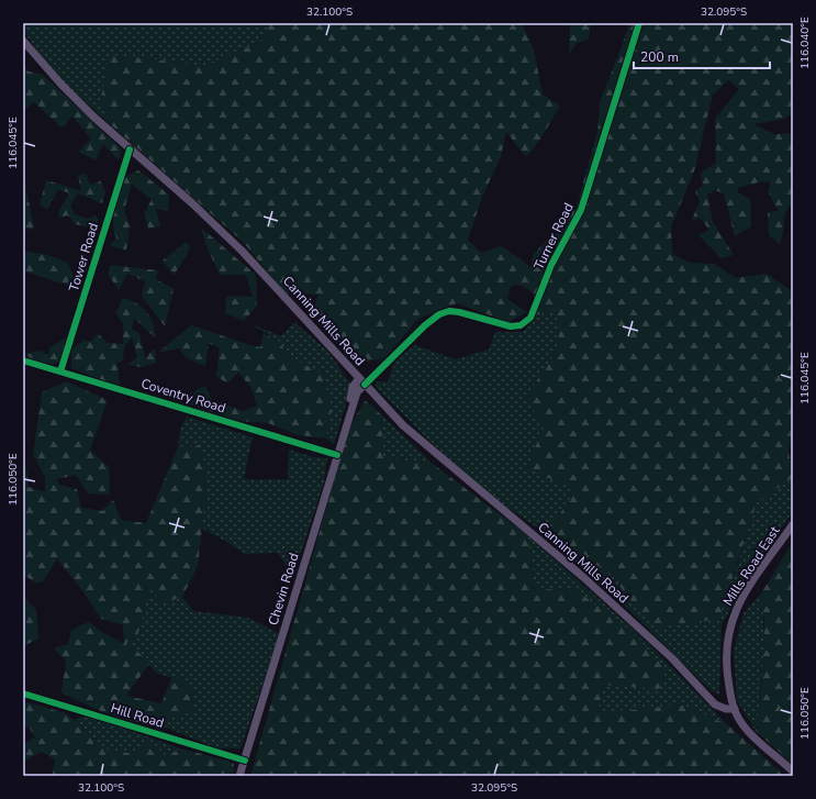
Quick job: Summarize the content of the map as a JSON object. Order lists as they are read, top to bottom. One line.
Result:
{"streets":{"main road":["Canning Mills Road","Mills Road East","Chevin Road"],"street":["Turner Road","Tower Road","Coventry Road","Hill Road"]},"crossings":[["Turner Road","Canning Mills Road"],["Turner Road","Chevin Road"],["Tower Road","Canning Mills Road"],["Tower Road","Coventry Road"],["Canning Mills Road","Chevin Road"],["Coventry Road","Chevin Road"],["Chevin Road","Hill Road"]],"scale_bar":"200 m","coordinates":["32.100°S","32.095°S","116.040°E","116.045°E","116.050°E"]}
